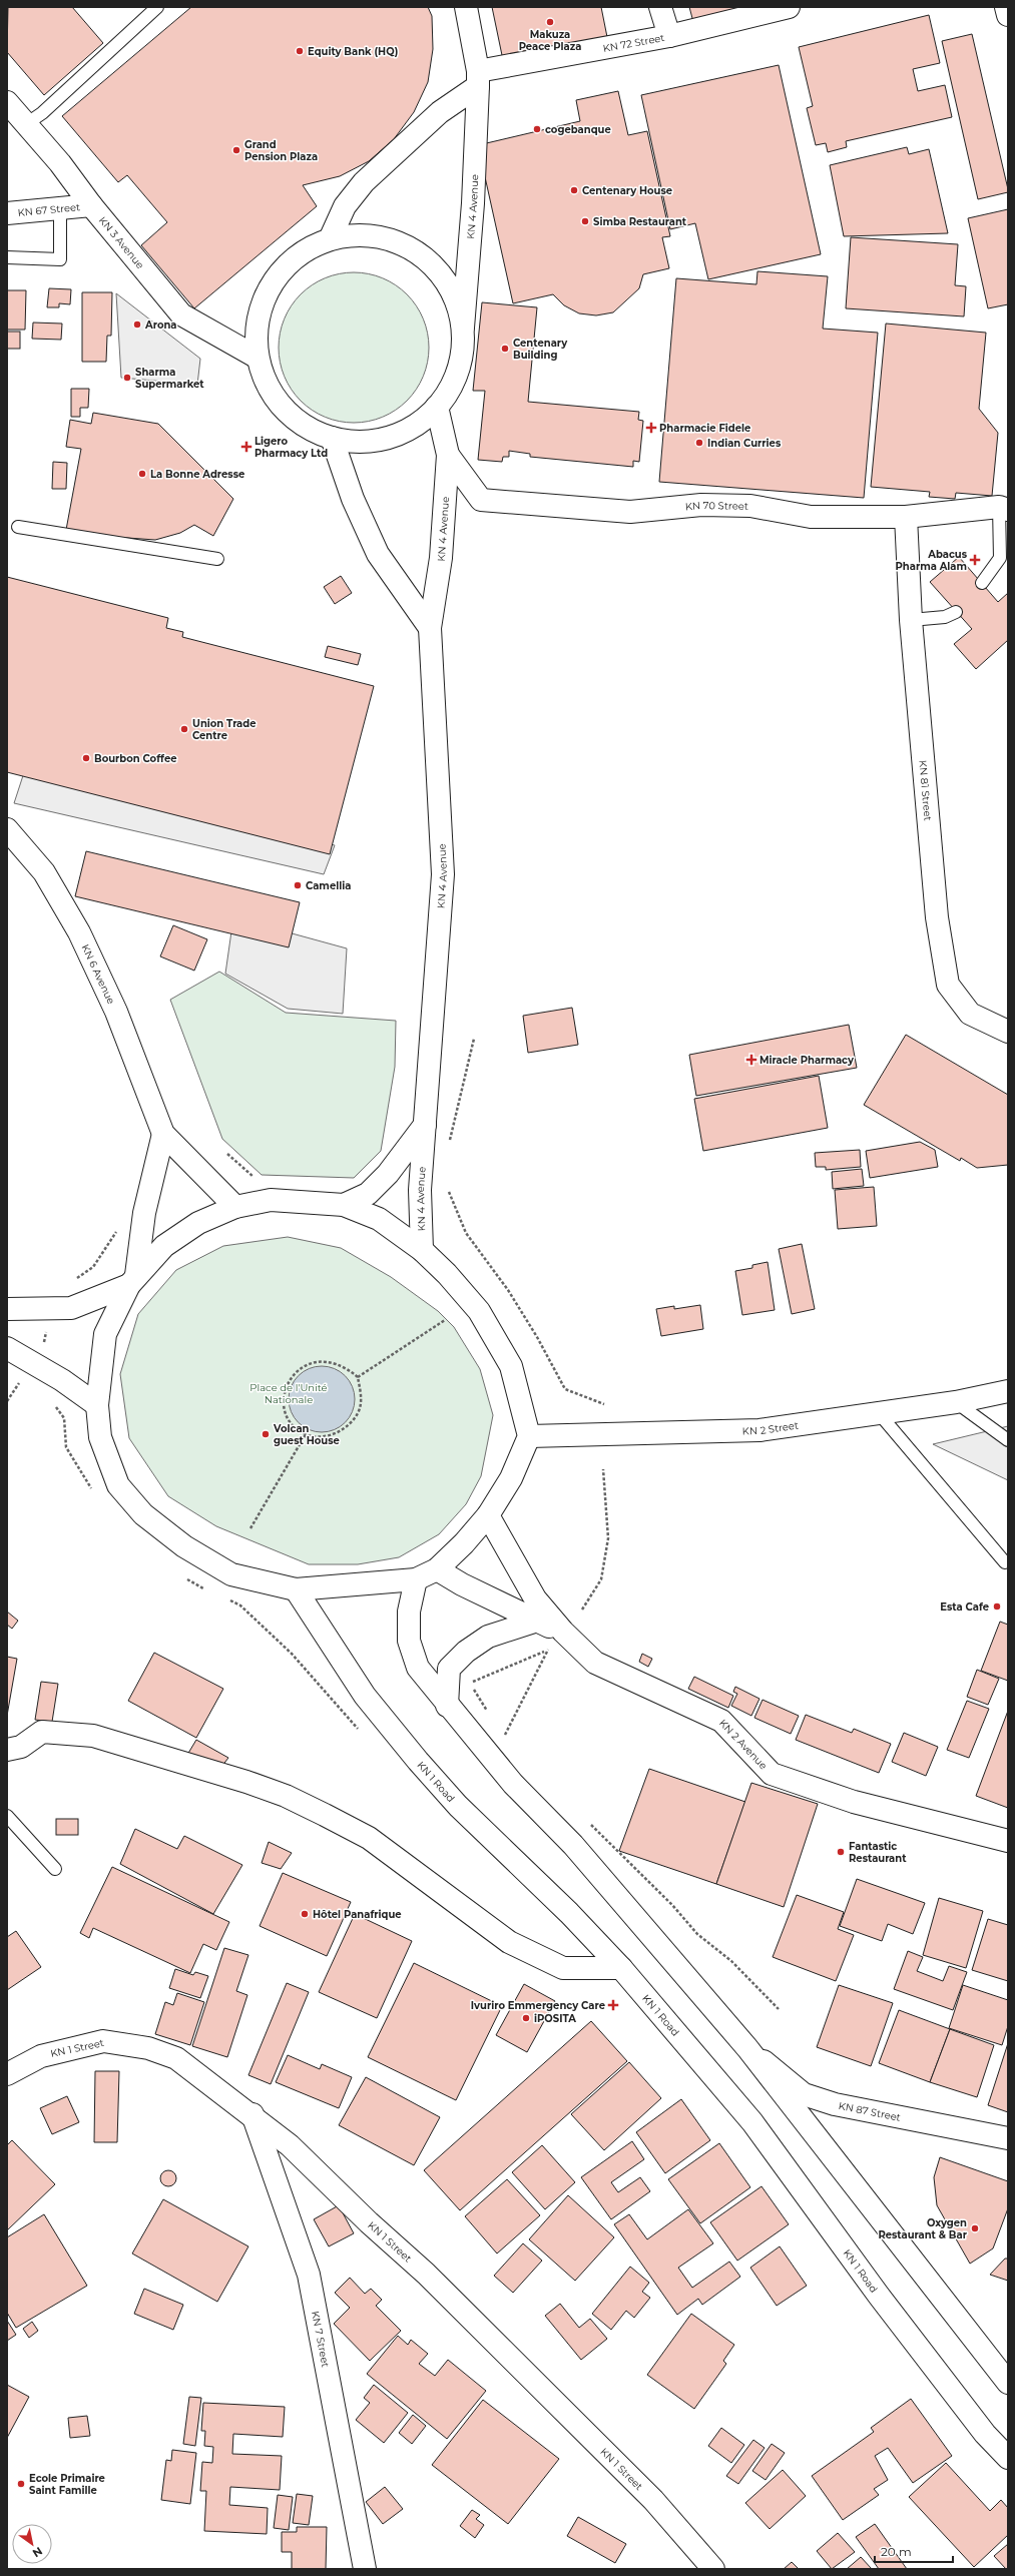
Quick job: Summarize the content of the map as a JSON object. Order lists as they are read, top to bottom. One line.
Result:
{"streets":{"main road":["KN 72 Street","KN 4 Avenue","KN 67 Street","KN 3 Avenue","KN 70 Street","KN 81 Street","KN 6 Avenue","KN 2 Street","KN 2 Avenue","KN 1 Road","KN 1 Street","KN 87 Street","KN 7 Street"]},"crossings":[["KN 72 Street","KN 4 Avenue"],["KN 4 Avenue","KN 3 Avenue"],["KN 4 Avenue","KN 70 Street"],["KN 67 Street","KN 3 Avenue"],["KN 70 Street","KN 81 Street"],["KN 1 Street","KN 7 Street"]],"parks":["Place de l'Unité Nationale"],"places":{"other":["Makuza Peace Plaza","Equity Bank (HQ)","cogebanque","Grand Pension Plaza","Centenary House","Simba Restaurant","Arona","Centenary Building","Sharma Supermarket","Indian Curries","La Bonne Adresse","Union Trade Centre","Bourbon Coffee","Camellia","Volcan guest House","Esta Cafe","Fantastic Restaurant","Hôtel Panafrique","iPOSITA","Oxygen Restaurant & Bar","Ecole Primaire Saint Famille"],"health":["Pharmacie Fidele","Ligero Pharmacy Ltd","Abacus Pharma Alam","Miracle Pharmacy","Ivuriro Emmergency Care"]},"scale_bar":"20 m","north":"bottom right"}
